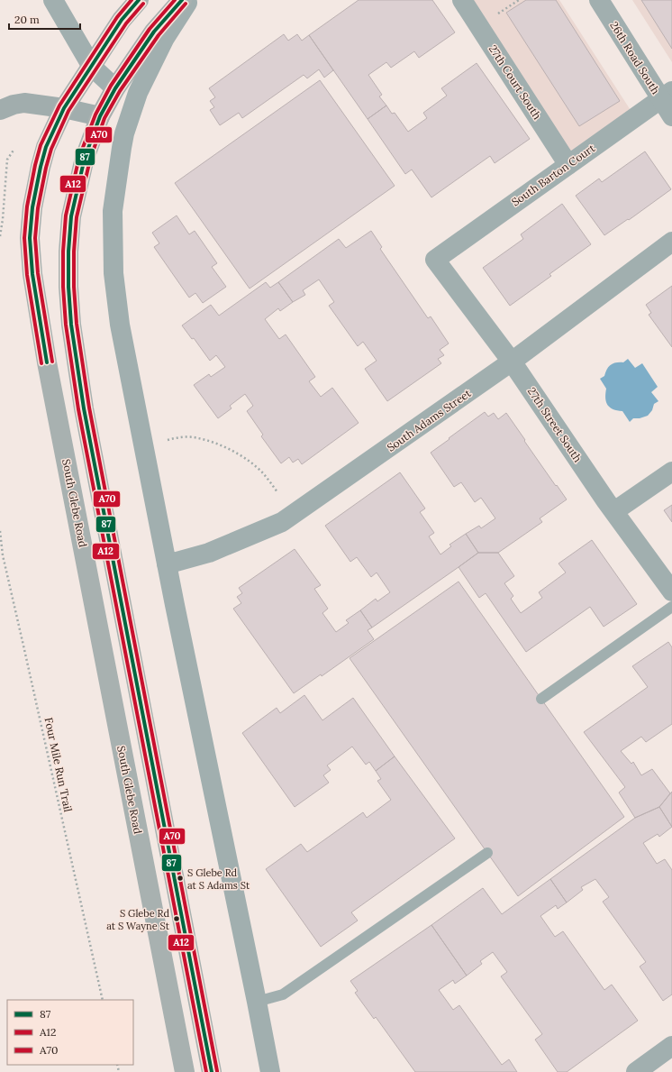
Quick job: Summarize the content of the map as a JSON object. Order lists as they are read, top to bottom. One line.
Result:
{"streets":{"main road":["South Glebe Road"],"street":["26th Road South","27th Court South","South Barton Court","South Adams Street","27th Street South"],"path":["Four Mile Run Trail"]},"crossings":[["26th Road South","South Barton Court"],["27th Court South","South Barton Court"],["South Barton Court","27th Street South"],["South Adams Street","27th Street South"]],"places":["S Glebe Rd at S Adams St","S Glebe Rd at S Wayne St"],"lines":["transit line 87","transit line A12","transit line A70"],"legend":["87","A12","A70"],"scale_bar":"20 m"}
